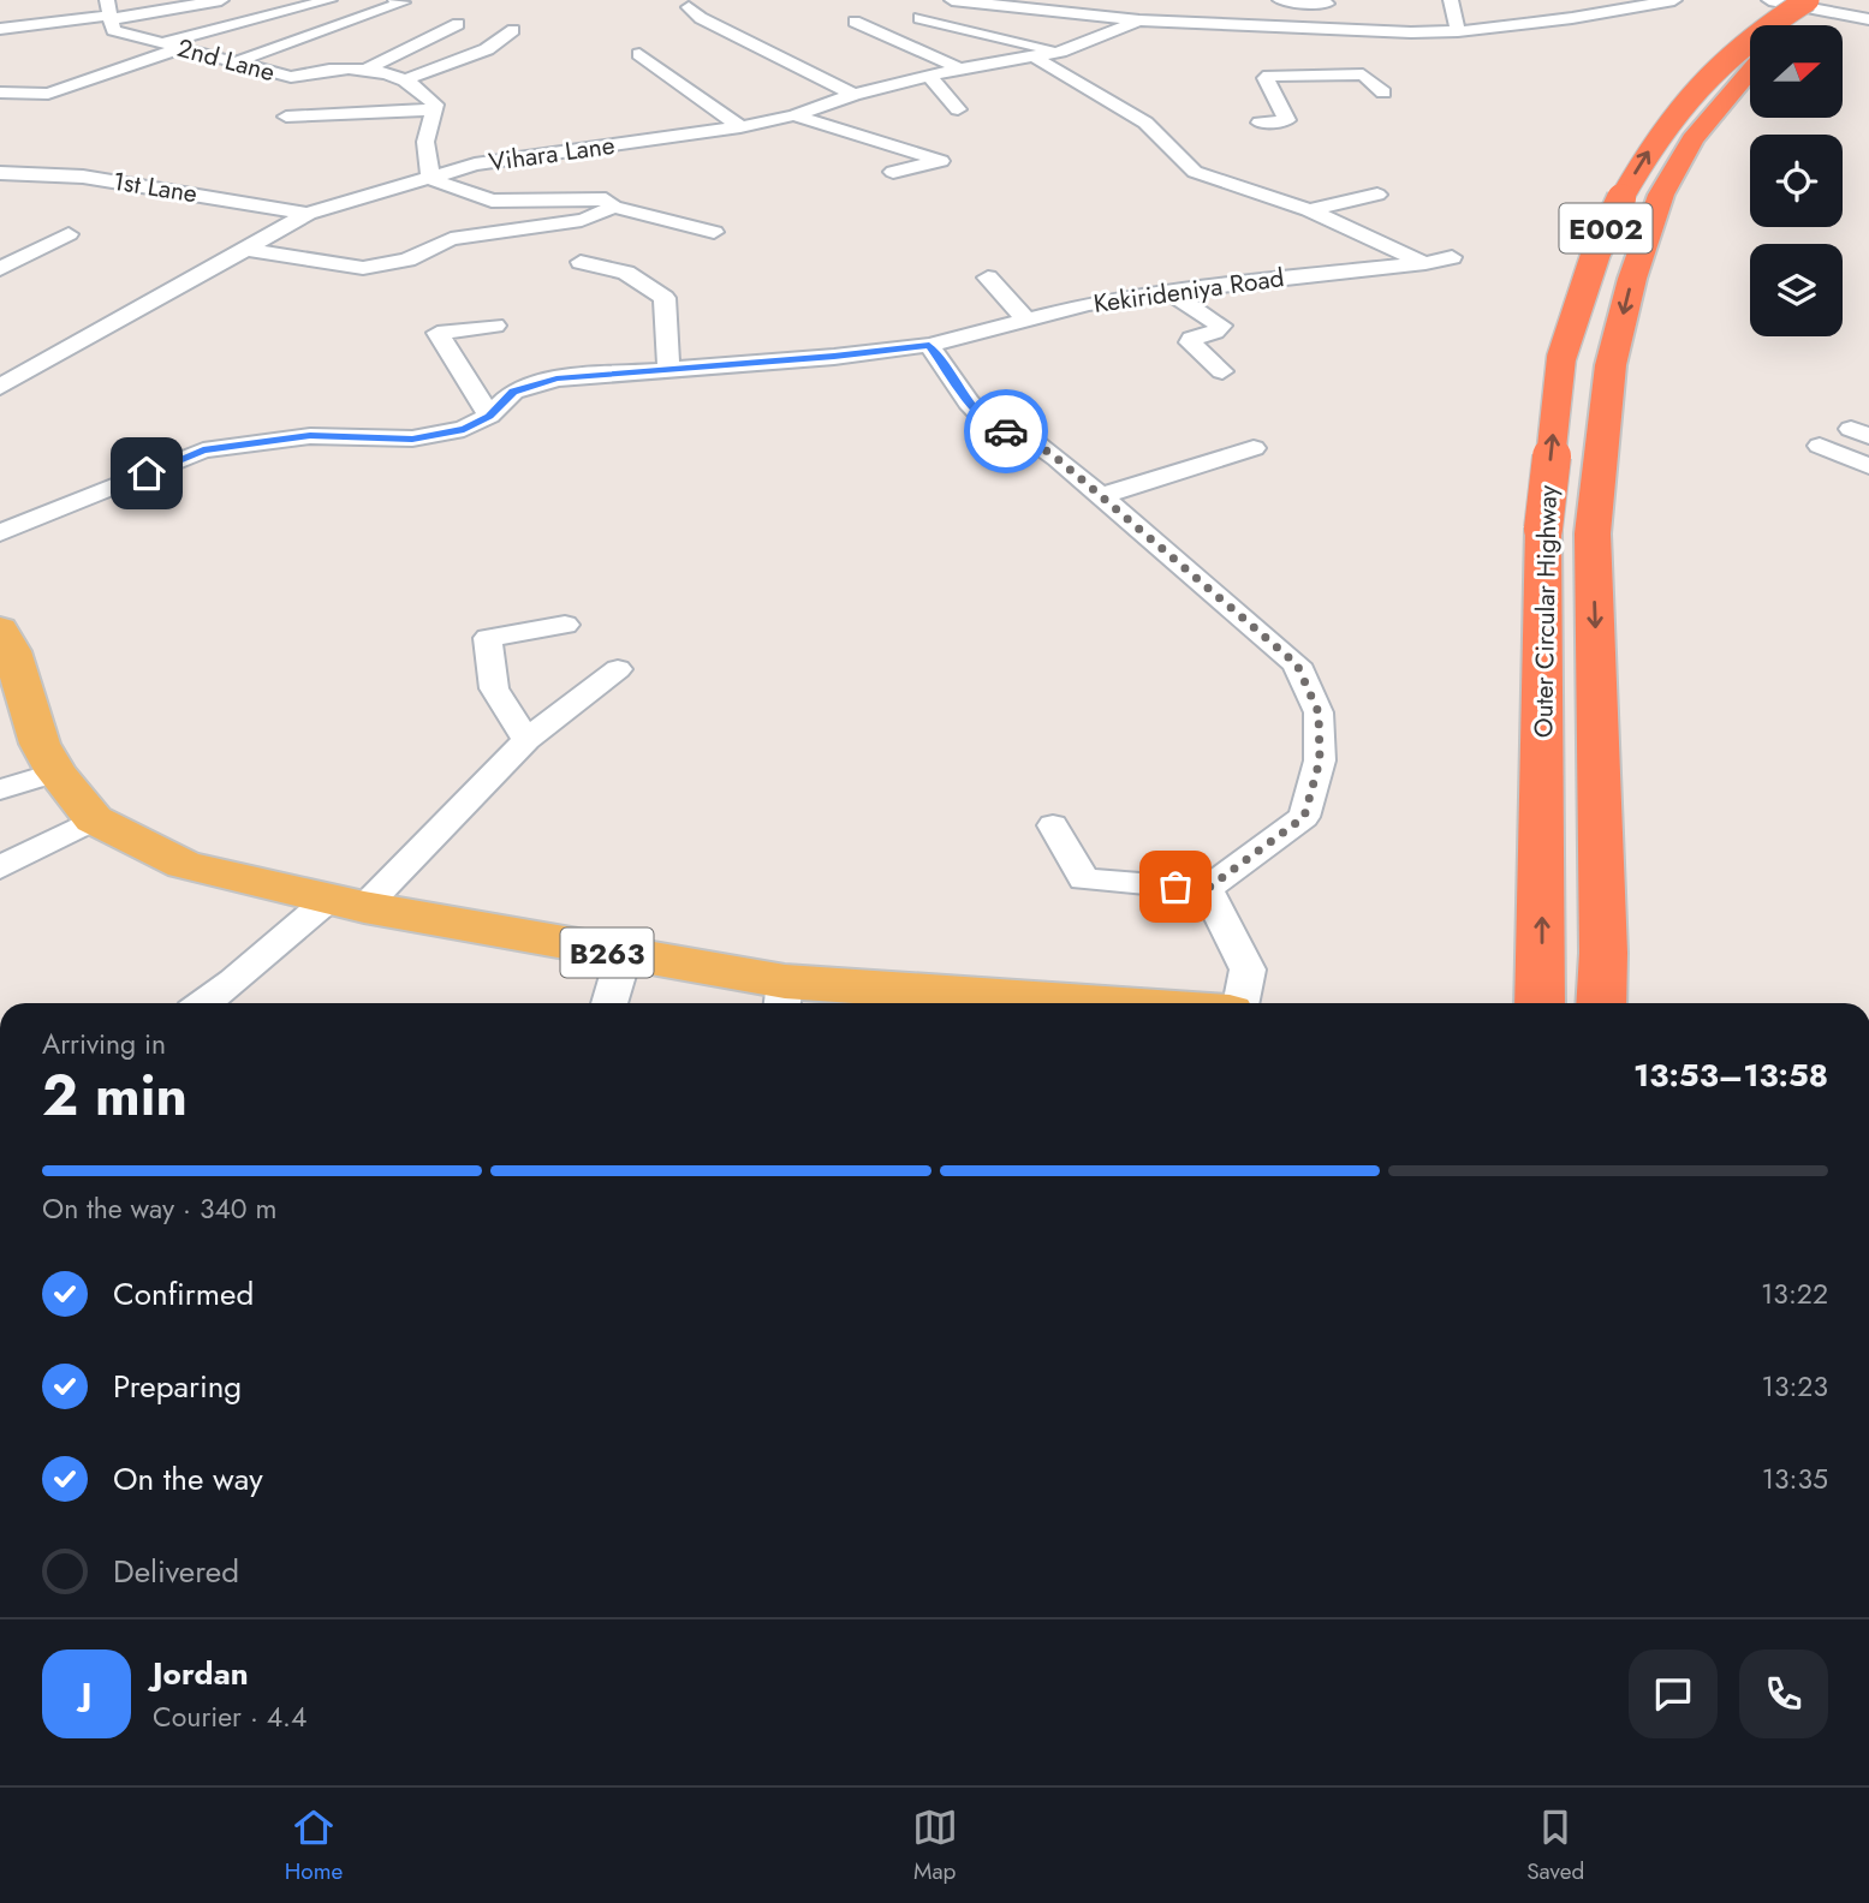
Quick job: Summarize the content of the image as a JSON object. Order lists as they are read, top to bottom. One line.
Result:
{"streets":{"highway":["E002","Outer Circular Highway"],"main road":["B263"],"street":["2nd Lane","Vihara Lane","1st Lane","Kekirideniya Road"]},"crossings":[["Vihara Lane","1st Lane"]],"north":"right","page":{"heading":["2 min","Arriving in","13:53–13:58"],"panel":["Jordan","Courier · 4.4"],"bar":"On the way · 340 m","list":[["Confirmed","13:22"],["Preparing","13:23"],["On the way","13:35"],"Delivered"],"round":"J","tabs":["Home","Map","Saved"]}}
